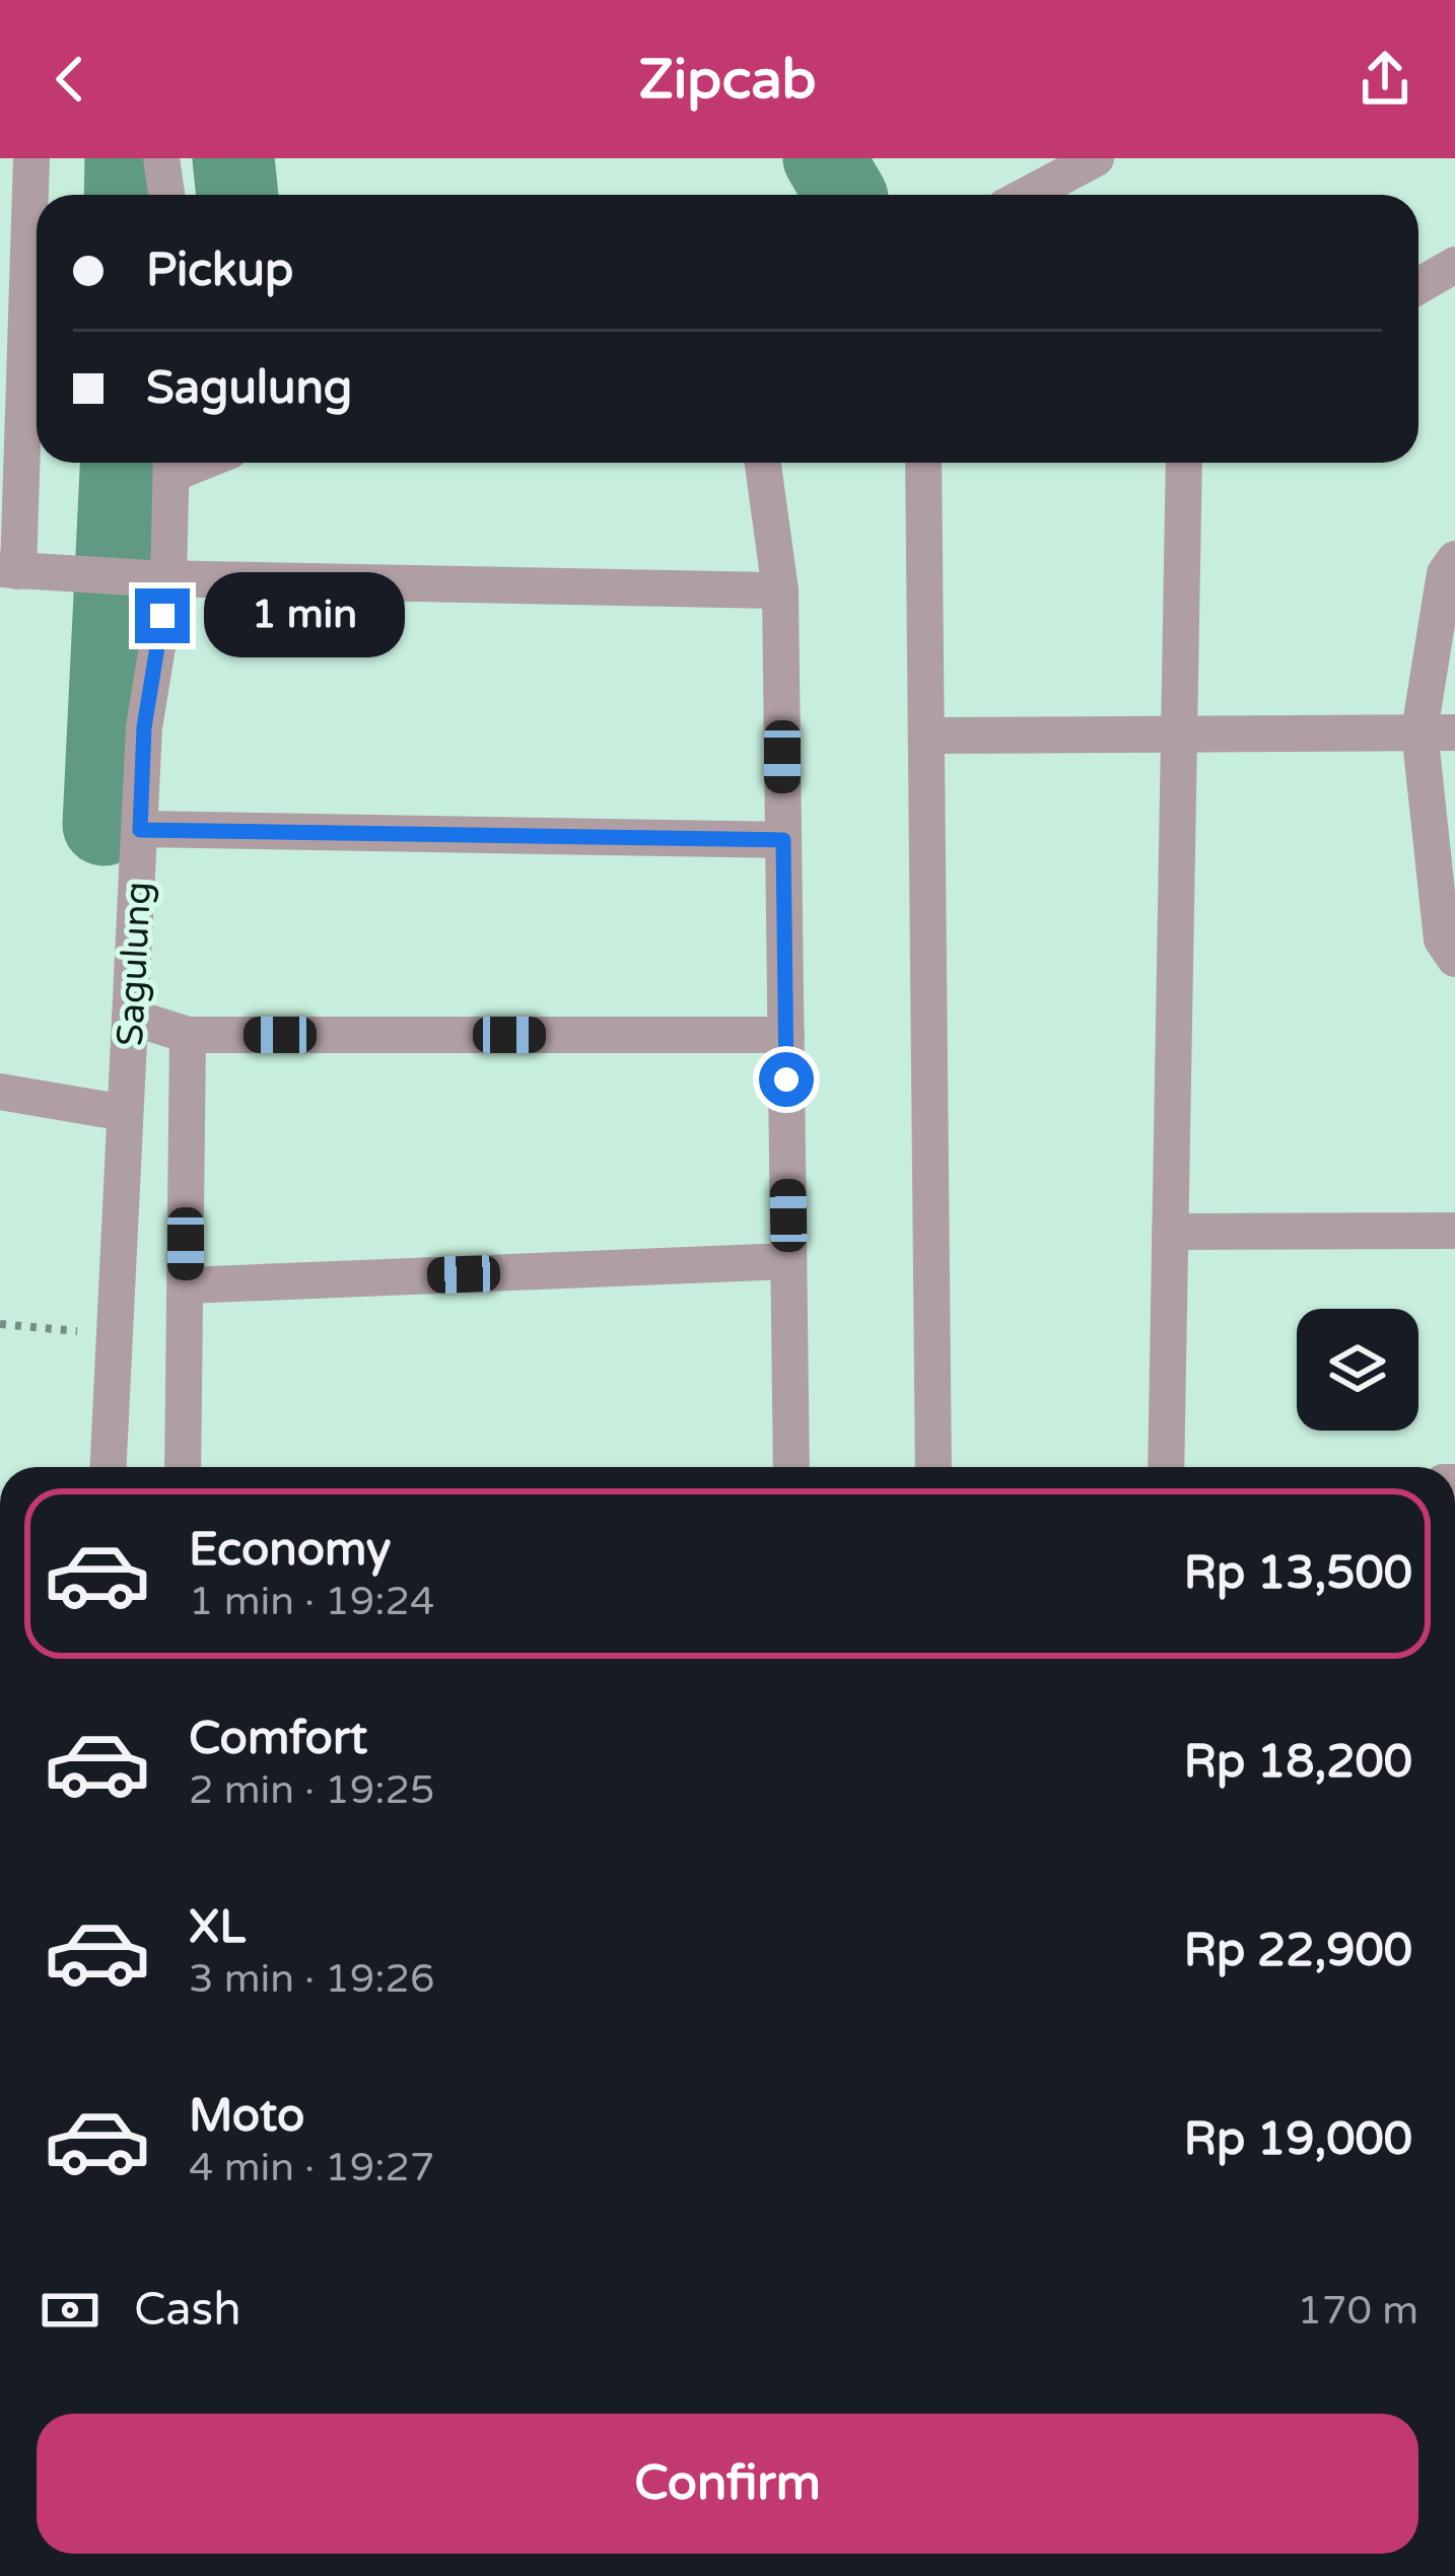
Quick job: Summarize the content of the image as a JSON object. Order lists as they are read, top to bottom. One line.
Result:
{"streets":{"street":["Sagulung"]},"page":{"header":"Zipcab","banner":["Pickup","Sagulung"],"bubble":"1 min","list":[{"name":"Economy","note":"1 min · 19:24","value":"Rp 13,500"},{"name":"Comfort","note":"2 min · 19:25","value":"Rp 18,200"},{"name":"XL","note":"3 min · 19:26","value":"Rp 22,900"},{"name":"Moto","note":"4 min · 19:27","value":"Rp 19,000"}],"pay":["Cash","170 m"],"buttons":"Confirm"}}
